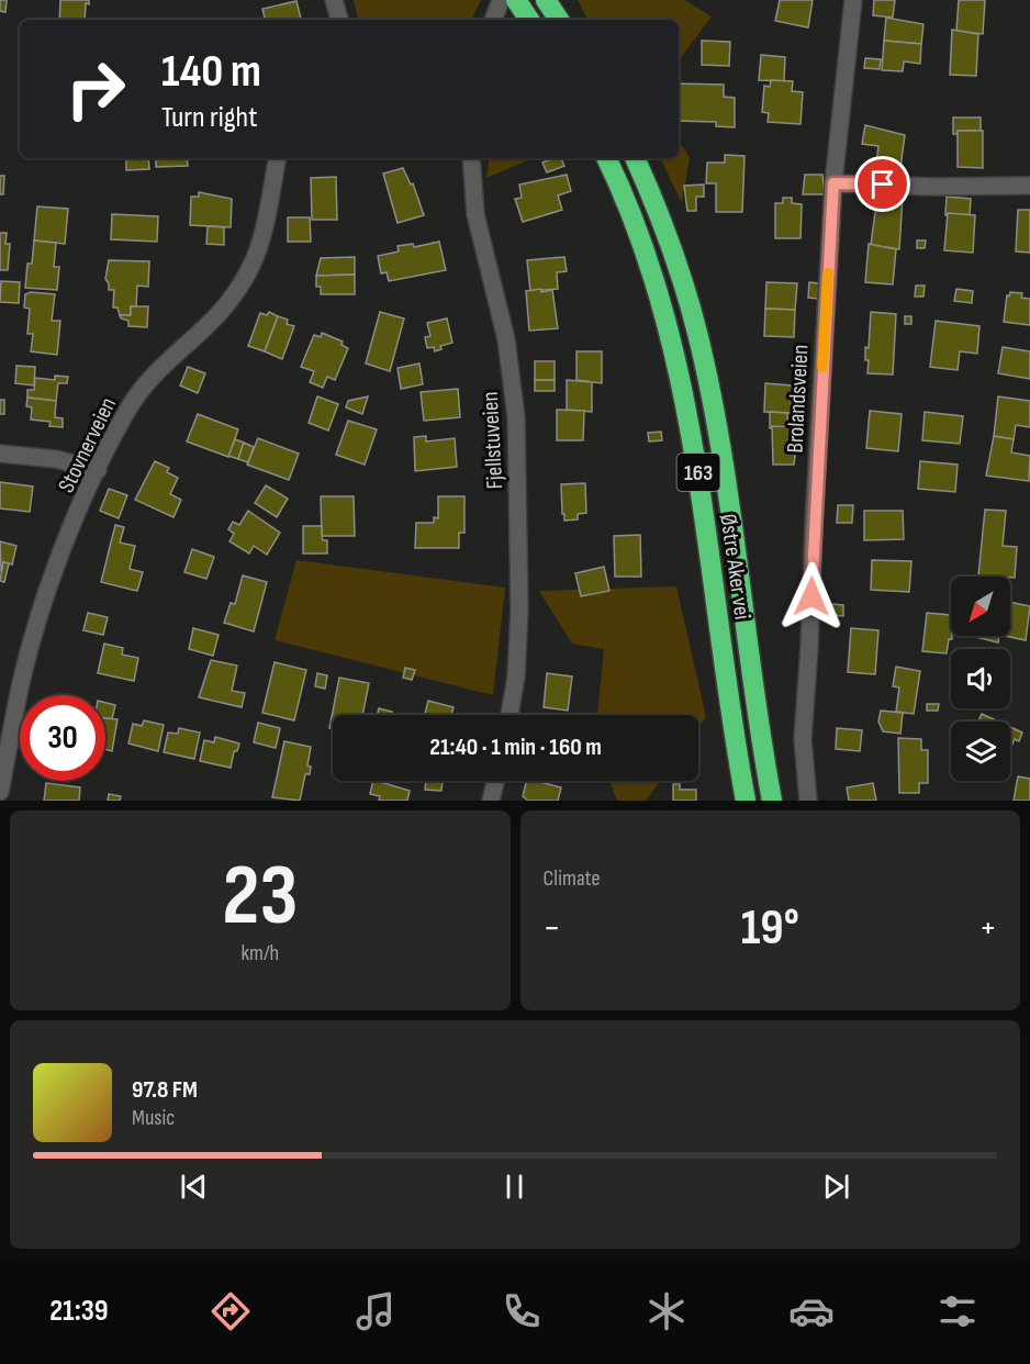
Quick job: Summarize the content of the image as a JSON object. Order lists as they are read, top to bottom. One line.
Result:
{"streets":{"highway":["163","Østre Aker vei"],"street":["Brolandsveien","Fjellstuveien","Stovnerveien"]},"north":"bottom left","page":{"turn":["140 m","Turn right"],"limit":"30","trip":"21:40 · 1 min · 160 m","tile":[["23","km/h"],"Climate"],"heat":["−","19°","+"],"song":["97.8 FM","Music"],"tabs":"21:39"}}
